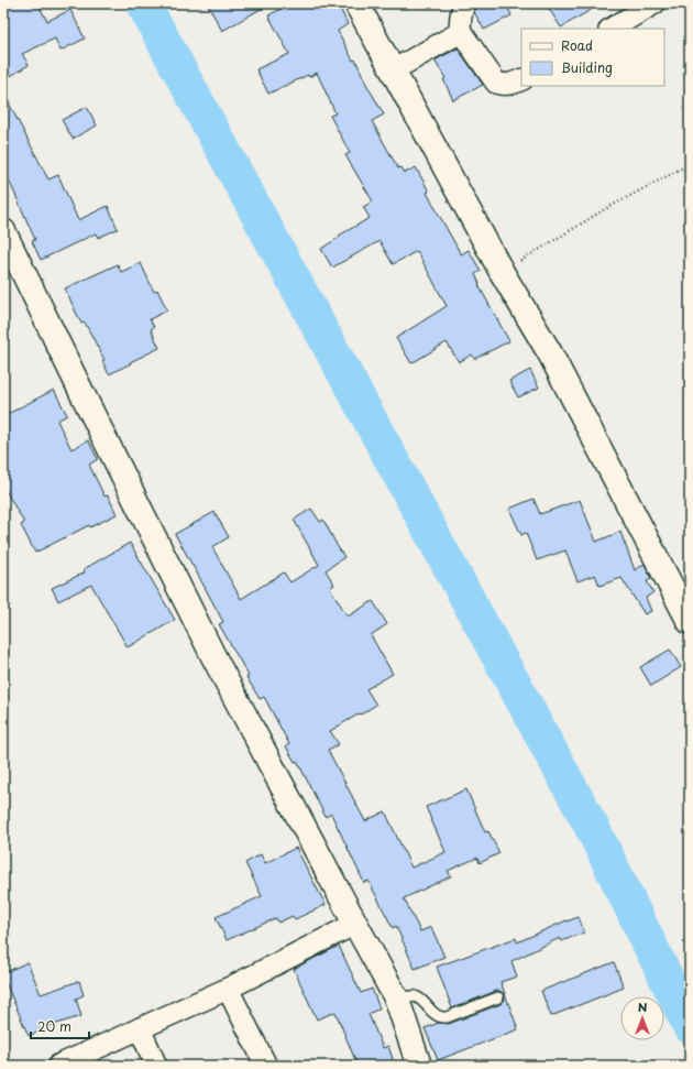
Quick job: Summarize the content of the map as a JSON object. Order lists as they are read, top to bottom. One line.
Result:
{"legend":["Road","Building"],"scale_bar":"20 m","north":"top"}
